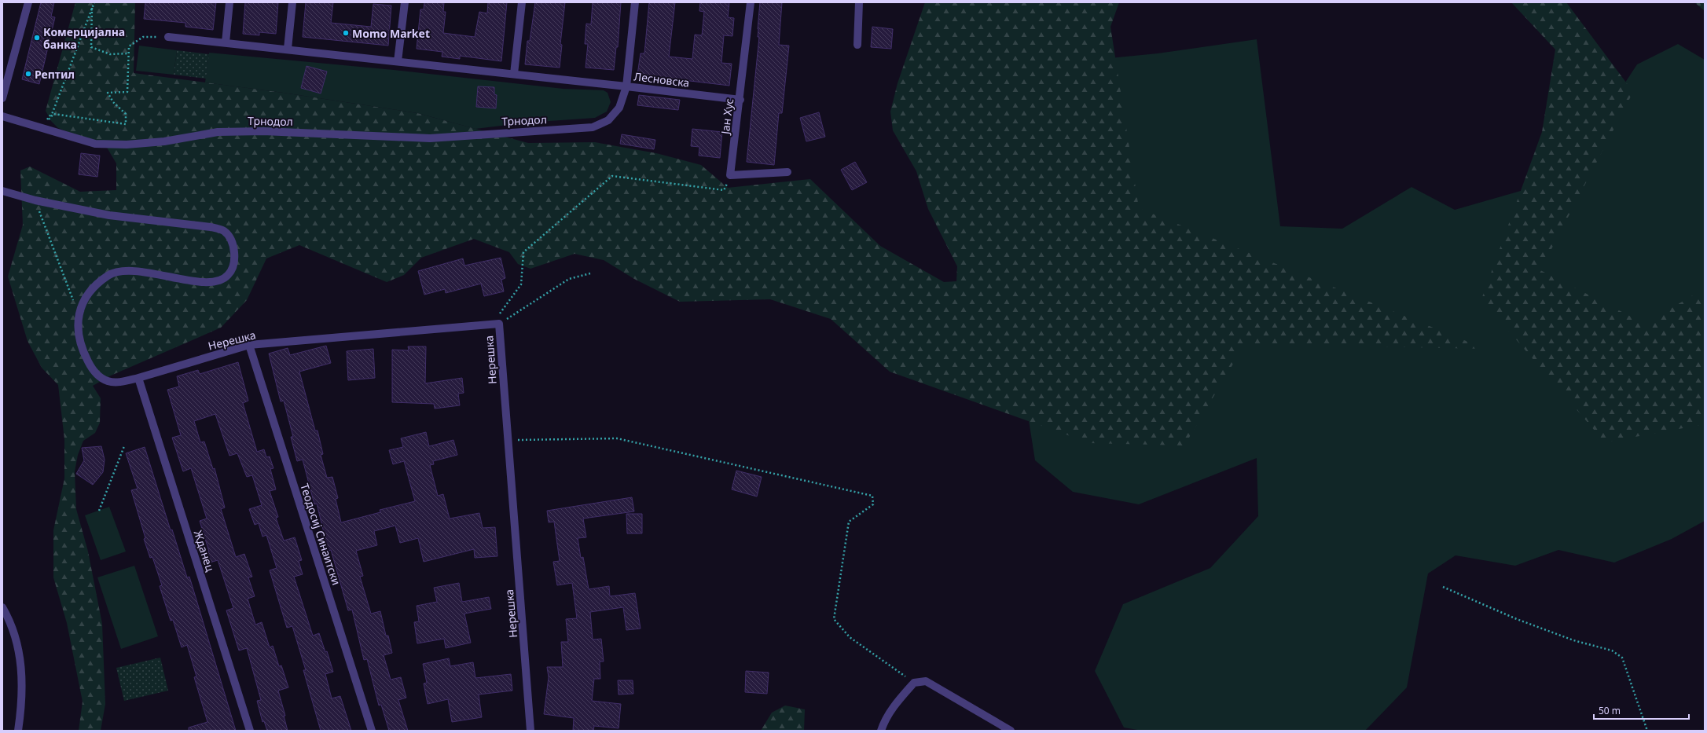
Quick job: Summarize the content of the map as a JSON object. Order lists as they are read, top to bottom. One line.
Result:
{"streets":{"street":["Лесновска","Јан Хус","Трнодол","Нерешка","Теодосиј Синаитски","Жданец"]},"crossings":[["Лесновска","Јан Хус"],["Лесновска","Трнодол"],["Нерешка","Теодосиј Синаитски"],["Нерешка","Жданец"]],"places":["Momo Market","Комерцијална банка","Рептил"],"scale_bar":"50 m"}
